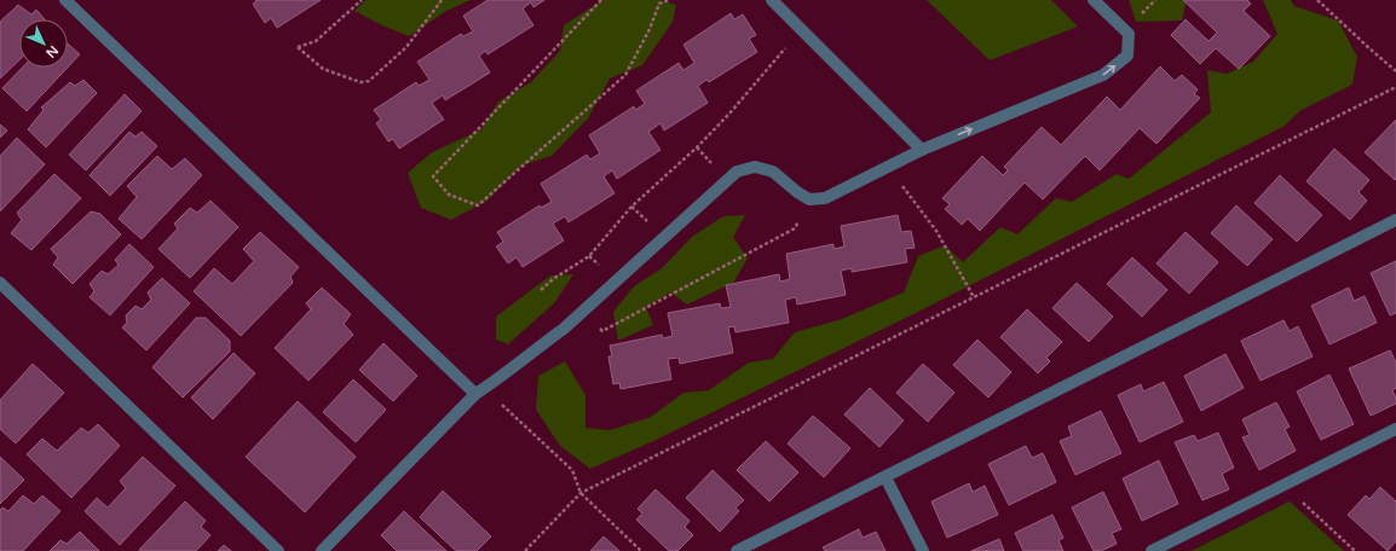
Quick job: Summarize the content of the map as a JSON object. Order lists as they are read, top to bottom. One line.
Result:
{"north":"bottom right"}
